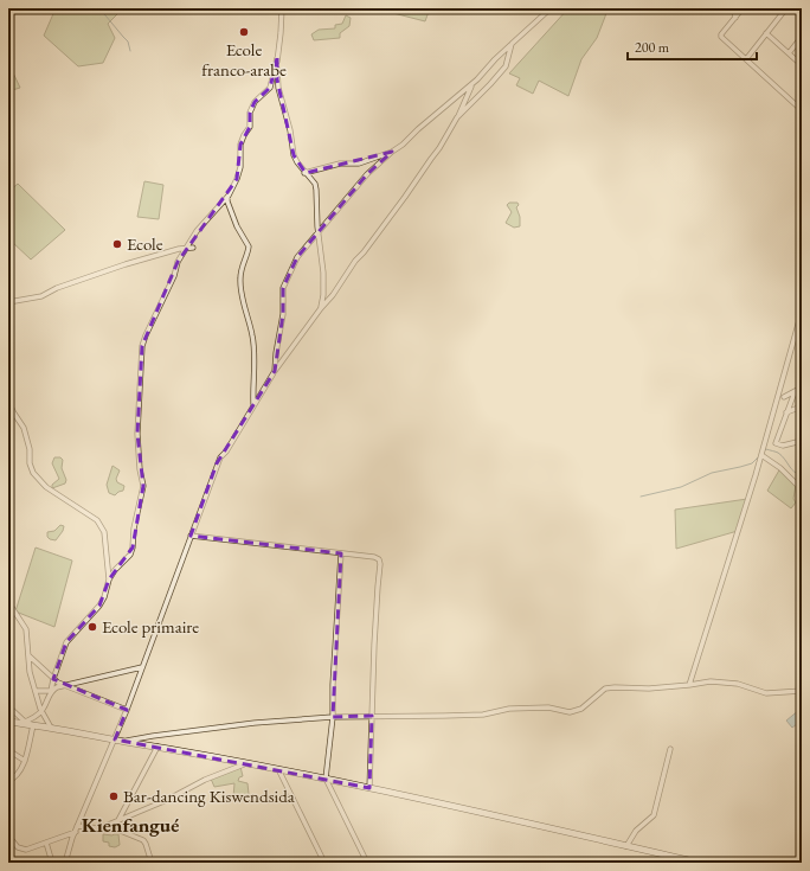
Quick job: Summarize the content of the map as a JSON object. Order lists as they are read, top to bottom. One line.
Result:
{"districts":["Kienfangué"],"places":["Ecole franco-arabe","Ecole","Ecole primaire","Bar-dancing Kiswendsida"],"scale_bar":"200 m"}
